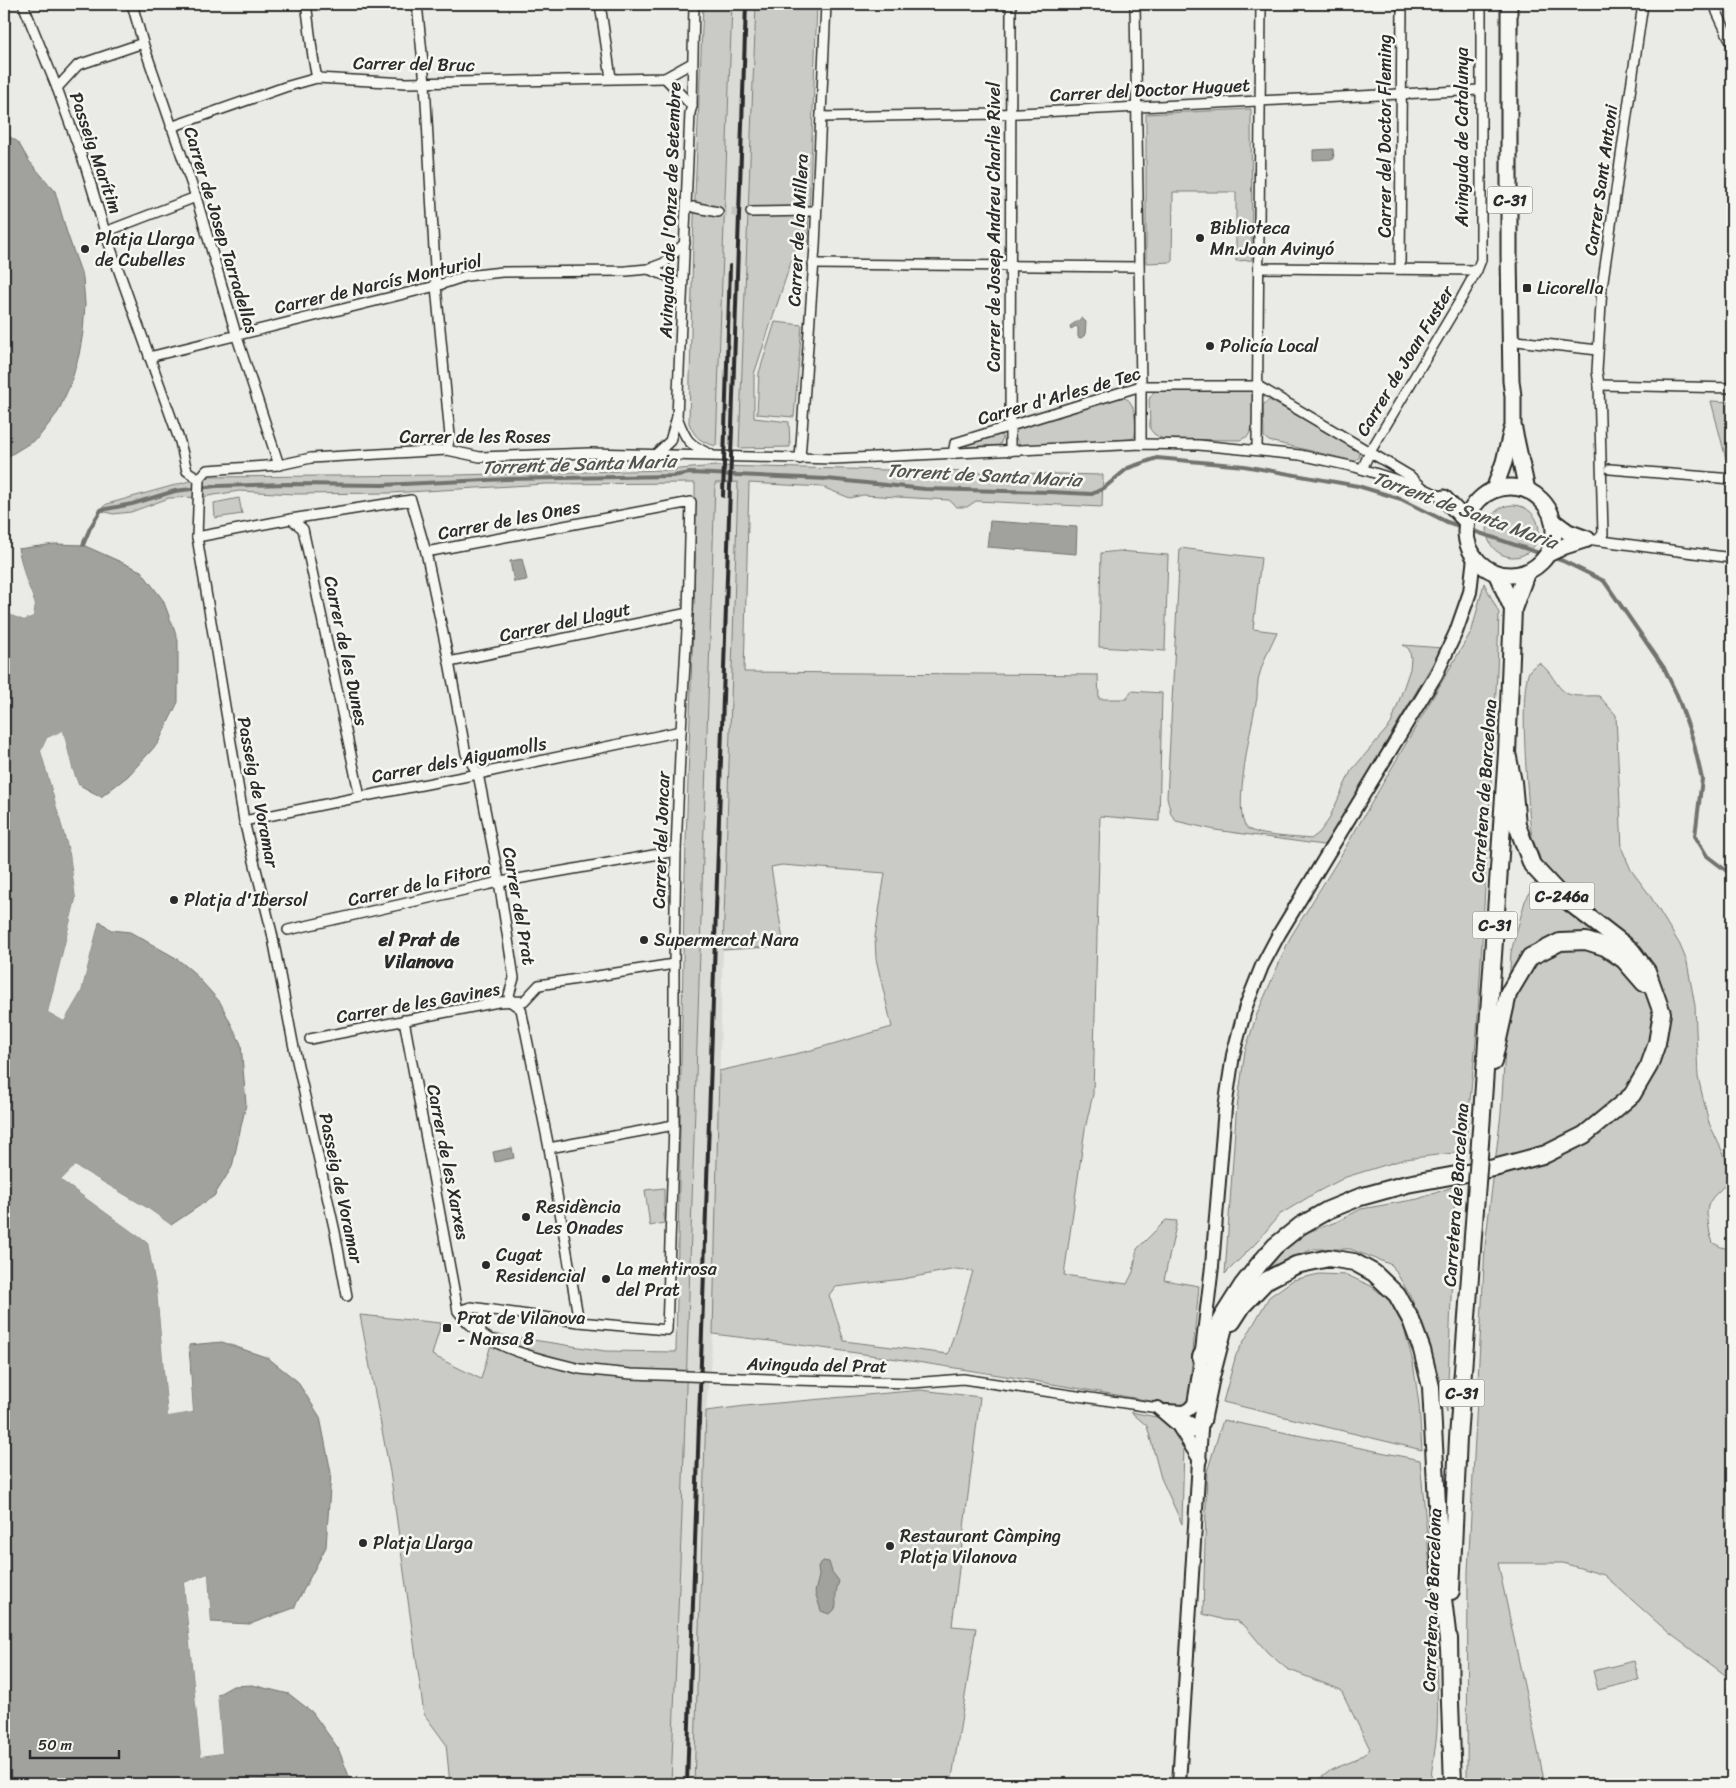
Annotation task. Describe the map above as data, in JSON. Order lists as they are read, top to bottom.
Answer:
{
  "streets": {
    "highway": ["C-31", "Carretera de Barcelona", "C-246a"],
    "street": [
      "Carrer del Bruc",
      "Carrer del Doctor Huguet",
      "Carrer del Doctor Fleming",
      "Avinguda de Catalunya",
      "Passeig Marítim",
      "Carrer Sant Antoni",
      "Avinguda de l'Onze de Setembre",
      "Carrer de Josep Andreu Charlie Rivel",
      "Carrer de Josep Tarradellas",
      "Carrer de la Millera",
      "Carrer de Narcís Monturiol",
      "Carrer de Joan Fuster",
      "Carrer d'Arles de Tec",
      "Carrer de les Roses",
      "Carrer de les Ones",
      "Carrer del Llagut",
      "Carrer de les Dunes",
      "Carrer dels Aiguamolls",
      "Passeig de Voramar",
      "Carrer del Joncar",
      "Carrer de la Fitora",
      "Carrer del Prat",
      "Carrer de les Gavines",
      "Carrer de les Xarxes",
      "Avinguda del Prat"
    ]
  },
  "crossings": [
    ["Carrer del Bruc", "Avinguda de l'Onze de Setembre"],
    ["Carrer del Bruc", "Carrer de Josep Tarradellas"],
    ["Carrer del Doctor Huguet", "Carrer del Doctor Fleming"],
    ["Carrer del Doctor Huguet", "Avinguda de Catalunya"],
    ["Carrer del Doctor Huguet", "Carrer de Josep Andreu Charlie Rivel"],
    ["Carrer del Doctor Huguet", "Carrer de la Millera"],
    ["Avinguda de Catalunya", "Carrer de Joan Fuster"],
    ["Passeig Marítim", "Carrer de Narcís Monturiol"],
    ["Passeig Marítim", "Carrer de les Roses"],
    ["Passeig Marítim", "Passeig de Voramar"],
    ["C-31", "Carretera de Barcelona"],
    ["Avinguda de l'Onze de Setembre", "Carrer de Narcís Monturiol"],
    ["Avinguda de l'Onze de Setembre", "Carrer d'Arles de Tec"],
    ["Avinguda de l'Onze de Setembre", "Carrer de les Roses"],
    ["Carrer de Josep Andreu Charlie Rivel", "Carrer d'Arles de Tec"],
    ["Carrer de Josep Tarradellas", "Carrer de Narcís Monturiol"],
    ["Carrer de Josep Tarradellas", "Carrer de les Roses"],
    ["Carrer de la Millera", "Carrer d'Arles de Tec"],
    ["Carrer de Joan Fuster", "Carrer d'Arles de Tec"],
    ["Carrer d'Arles de Tec", "Carrer de les Roses"],
    ["Carrer de les Roses", "Passeig de Voramar"],
    ["Carrer de les Ones", "Passeig de Voramar"],
    ["Carrer de les Ones", "Carrer del Joncar"],
    ["Carrer de les Ones", "Carrer del Prat"],
    ["Carrer del Llagut", "Carrer del Joncar"],
    ["Carrer del Llagut", "Carrer del Prat"],
    ["Carrer de les Dunes", "Carrer dels Aiguamolls"],
    ["Carrer dels Aiguamolls", "Passeig de Voramar"],
    ["Carrer dels Aiguamolls", "Carrer del Joncar"],
    ["Carrer dels Aiguamolls", "Carrer del Prat"],
    ["Carretera de Barcelona", "C-246a"],
    ["Carrer del Joncar", "Carrer de la Fitora"],
    ["Carrer del Joncar", "Carrer de les Gavines"],
    ["Carrer de la Fitora", "Carrer del Prat"],
    ["Carrer del Prat", "Carrer de les Gavines"],
    ["Carrer de les Gavines", "Carrer de les Xarxes"],
    ["Carrer de les Xarxes", "Avinguda del Prat"]
  ],
  "districts": ["el Prat de Vilanova"],
  "water": ["Torrent de Santa Maria"],
  "places": {
    "other": [
      "Biblioteca Mn.Joan Avinyó",
      "Platja Llarga de Cubelles",
      "Policía Local",
      "Platja d'Ibersol",
      "Supermercat Nara",
      "Residència Les Onades",
      "Cugat Residencial",
      "La mentirosa del Prat",
      "Platja Llarga",
      "Restaurant Càmping Platja Vilanova"
    ],
    "transit": ["Licorella", "Prat de Vilanova - Nansa 8"]
  },
  "scale_bar": "50 m"
}
